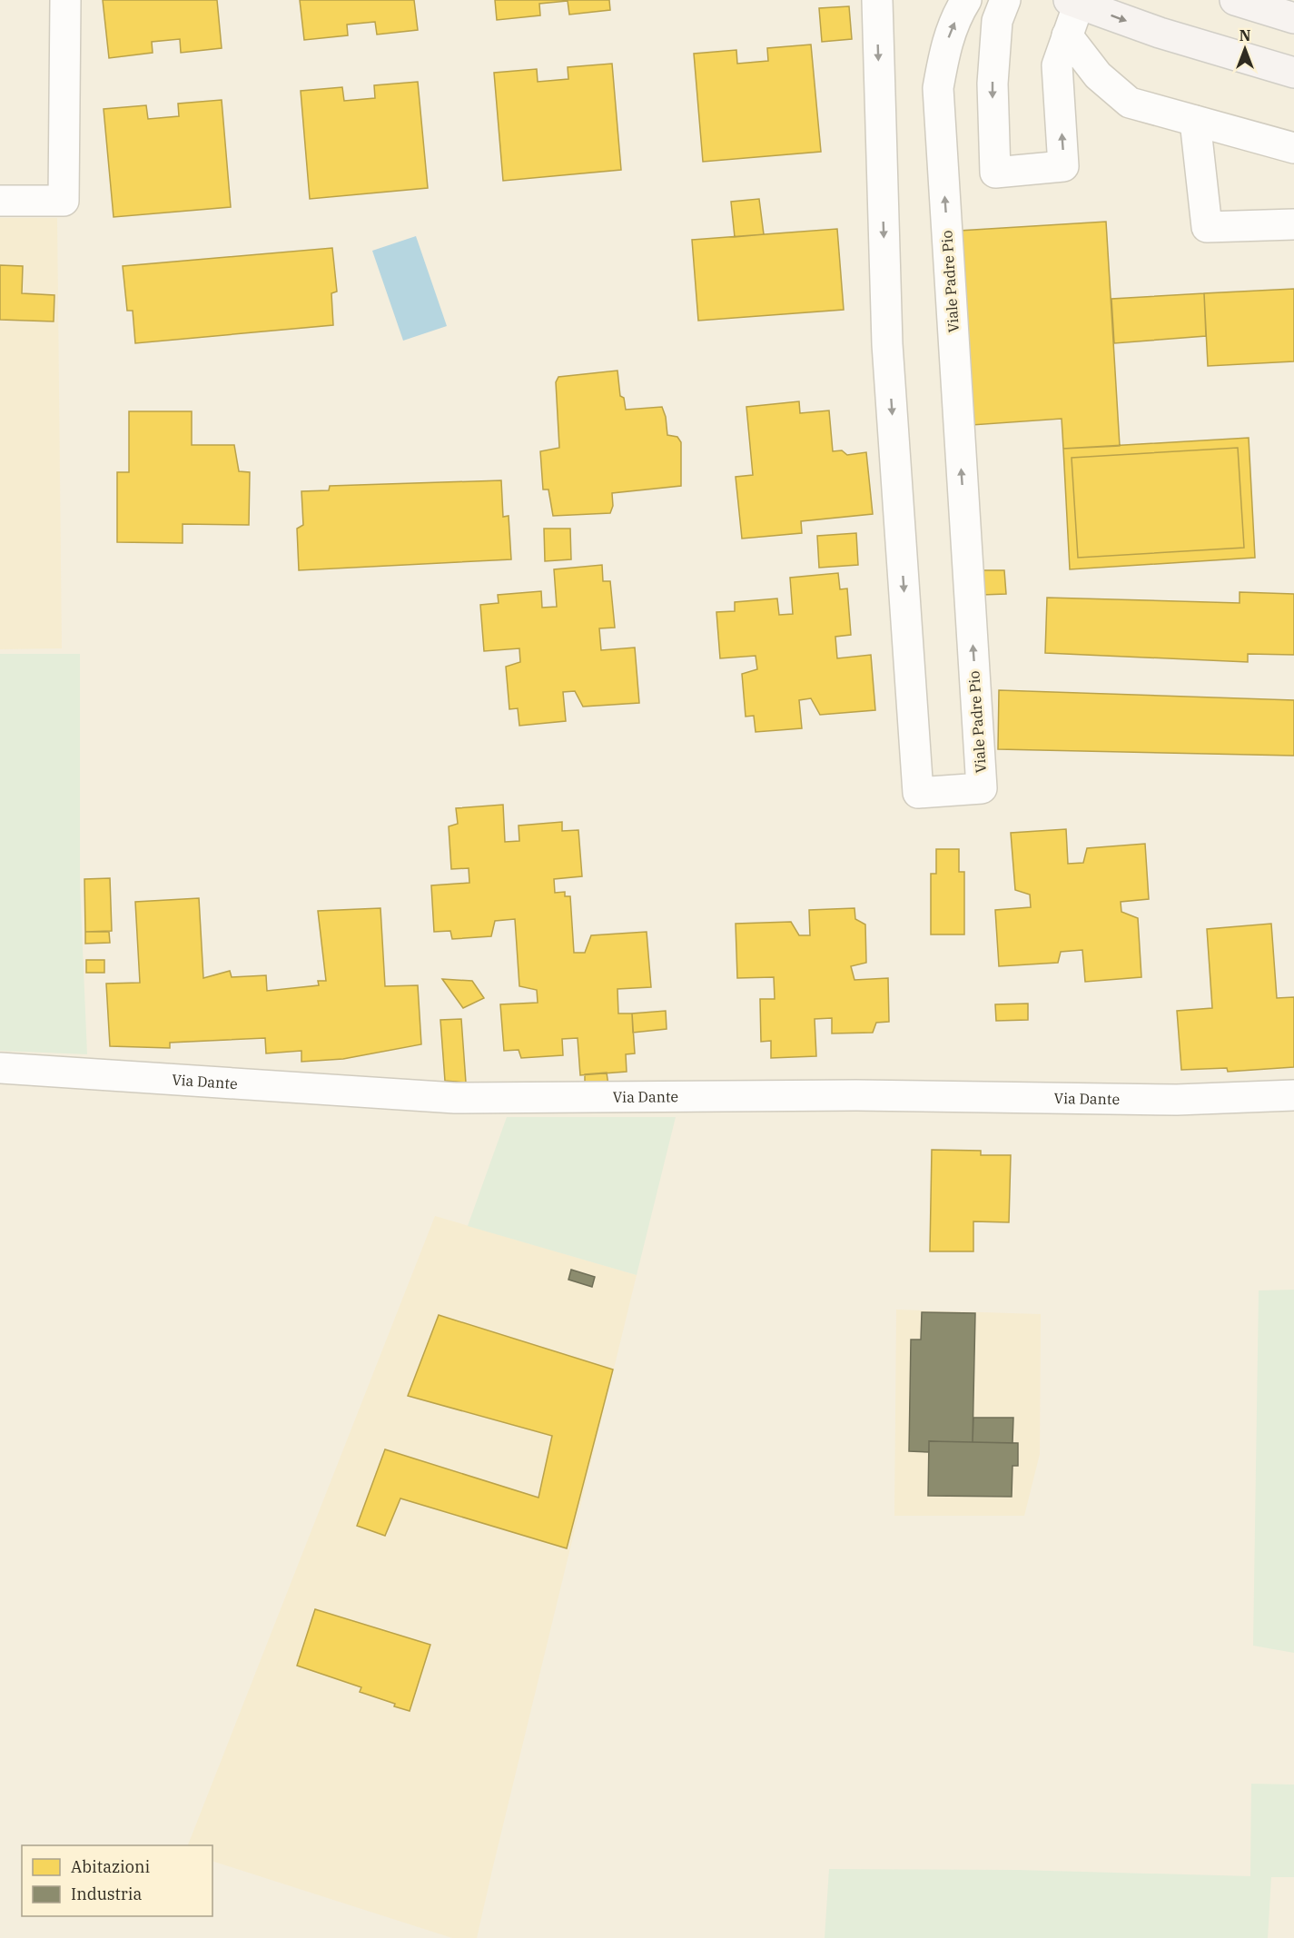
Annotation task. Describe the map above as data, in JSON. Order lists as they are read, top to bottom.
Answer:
{
  "streets": {
    "street": ["Viale Padre Pio", "Via Dante"]
  },
  "legend": ["Abitazioni", "Industria"],
  "north": "top"
}
